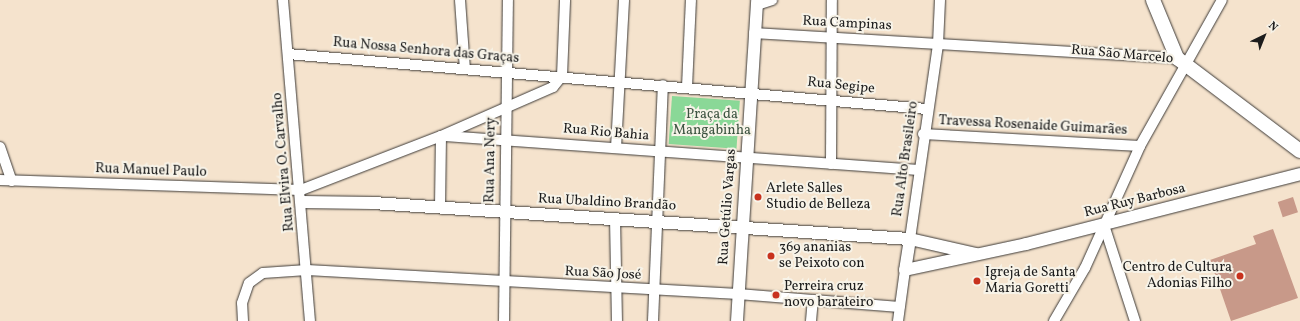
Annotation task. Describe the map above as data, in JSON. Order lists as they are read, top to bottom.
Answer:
{
  "streets": {
    "main road": ["Rua São Marcelo"],
    "street": [
      "Rua Campinas",
      "Rua Nossa Senhora das Graças",
      "Rua Segipe",
      "Travessa Rosenaide Guimarães",
      "Rua Rio Bahia",
      "Rua Alto Brasileiro",
      "Rua Ana Nery",
      "Rua Elvira O. Carvalho",
      "Rua Manuel Paulo",
      "Rua Ruy Barbosa",
      "Rua Ubaldino Brandão",
      "Rua Getúlio Vargas",
      "Rua São José"
    ]
  },
  "crossings": [
    ["Rua Campinas", "Rua São Marcelo"],
    ["Rua Campinas", "Rua Alto Brasileiro"],
    ["Rua Campinas", "Rua Getúlio Vargas"],
    ["Rua Nossa Senhora das Graças", "Rua Segipe"],
    ["Rua Nossa Senhora das Graças", "Rua Ana Nery"],
    ["Rua Nossa Senhora das Graças", "Rua Elvira O. Carvalho"],
    ["Rua Nossa Senhora das Graças", "Rua Getúlio Vargas"],
    ["Rua São Marcelo", "Rua Alto Brasileiro"],
    ["Rua Segipe", "Rua Alto Brasileiro"],
    ["Rua Segipe", "Rua Getúlio Vargas"],
    ["Travessa Rosenaide Guimarães", "Rua Alto Brasileiro"],
    ["Rua Rio Bahia", "Rua Alto Brasileiro"],
    ["Rua Rio Bahia", "Rua Ana Nery"],
    ["Rua Rio Bahia", "Rua Elvira O. Carvalho"],
    ["Rua Rio Bahia", "Rua Manuel Paulo"],
    ["Rua Rio Bahia", "Rua Ubaldino Brandão"],
    ["Rua Rio Bahia", "Rua Getúlio Vargas"],
    ["Rua Alto Brasileiro", "Rua Ruy Barbosa"],
    ["Rua Alto Brasileiro", "Rua Ubaldino Brandão"],
    ["Rua Alto Brasileiro", "Rua São José"],
    ["Rua Ana Nery", "Rua Ubaldino Brandão"],
    ["Rua Ana Nery", "Rua São José"],
    ["Rua Elvira O. Carvalho", "Rua Manuel Paulo"],
    ["Rua Elvira O. Carvalho", "Rua Ubaldino Brandão"],
    ["Rua Elvira O. Carvalho", "Rua São José"],
    ["Rua Manuel Paulo", "Rua Ubaldino Brandão"],
    ["Rua Ruy Barbosa", "Rua Ubaldino Brandão"],
    ["Rua Ubaldino Brandão", "Rua Getúlio Vargas"],
    ["Rua Getúlio Vargas", "Rua São José"]
  ],
  "parks": ["Praça da Mangabinha"],
  "places": [
    "Arlete Salles Studio de Belleza",
    "369 ananias se Peixoto con",
    "Centro de Cultura Adonias Filho",
    "Igreja de Santa Maria Goretti",
    "Perreira cruz novo barateiro"
  ],
  "north": "top right"
}
